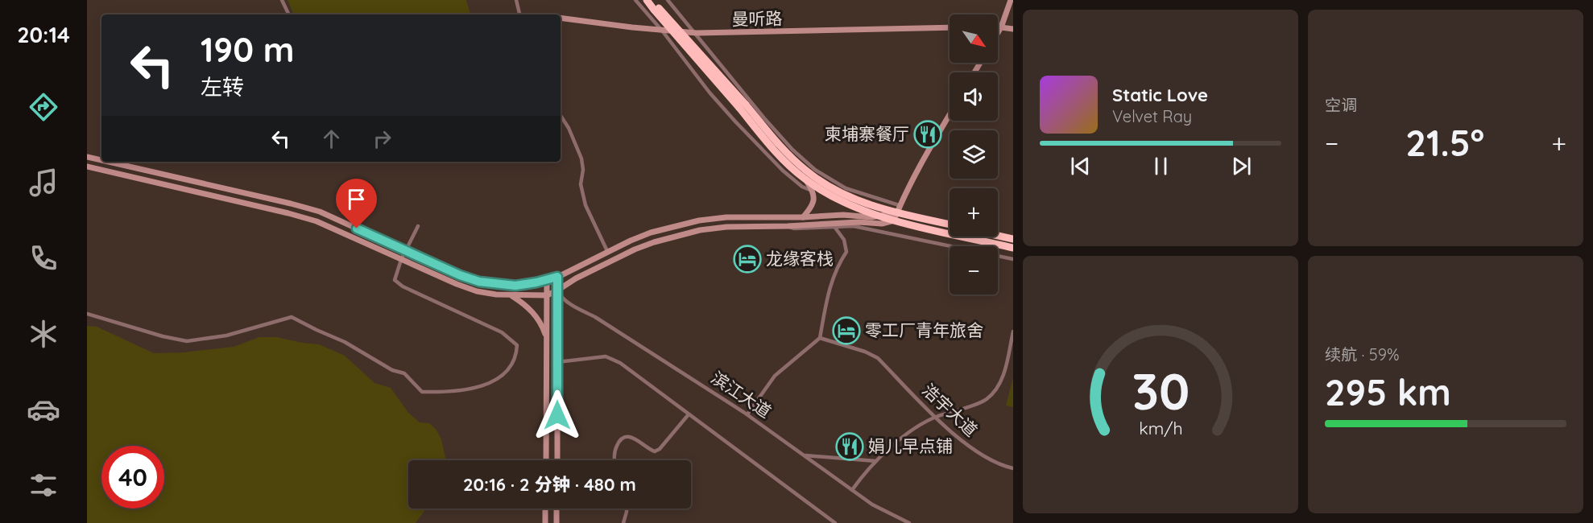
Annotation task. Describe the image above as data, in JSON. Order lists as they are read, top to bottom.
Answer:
{
  "streets": {
    "street": ["曼听路", "滨江大道", "浩宇大道"]
  },
  "places": {
    "restaurant": ["柬埔寨餐厅", "娟儿早点铺"],
    "hotel": ["龙缘客栈", "零工厂青年旅舍"]
  },
  "north": "bottom right",
  "page": {
    "tabs": "20:14",
    "tile": [
      "空调",
      ["续航 · 59%", "295 km"]
    ],
    "map_buttons": ["+", "−"],
    "turn": ["190 m", "左转"],
    "song": ["Static Love", "Velvet Ray"],
    "heat": ["−", "21.5°", "+"],
    "limit": "40",
    "trip": "20:16 · 2 分钟 · 480 m",
    "gauge": ["30", "km/h"]
  }
}
